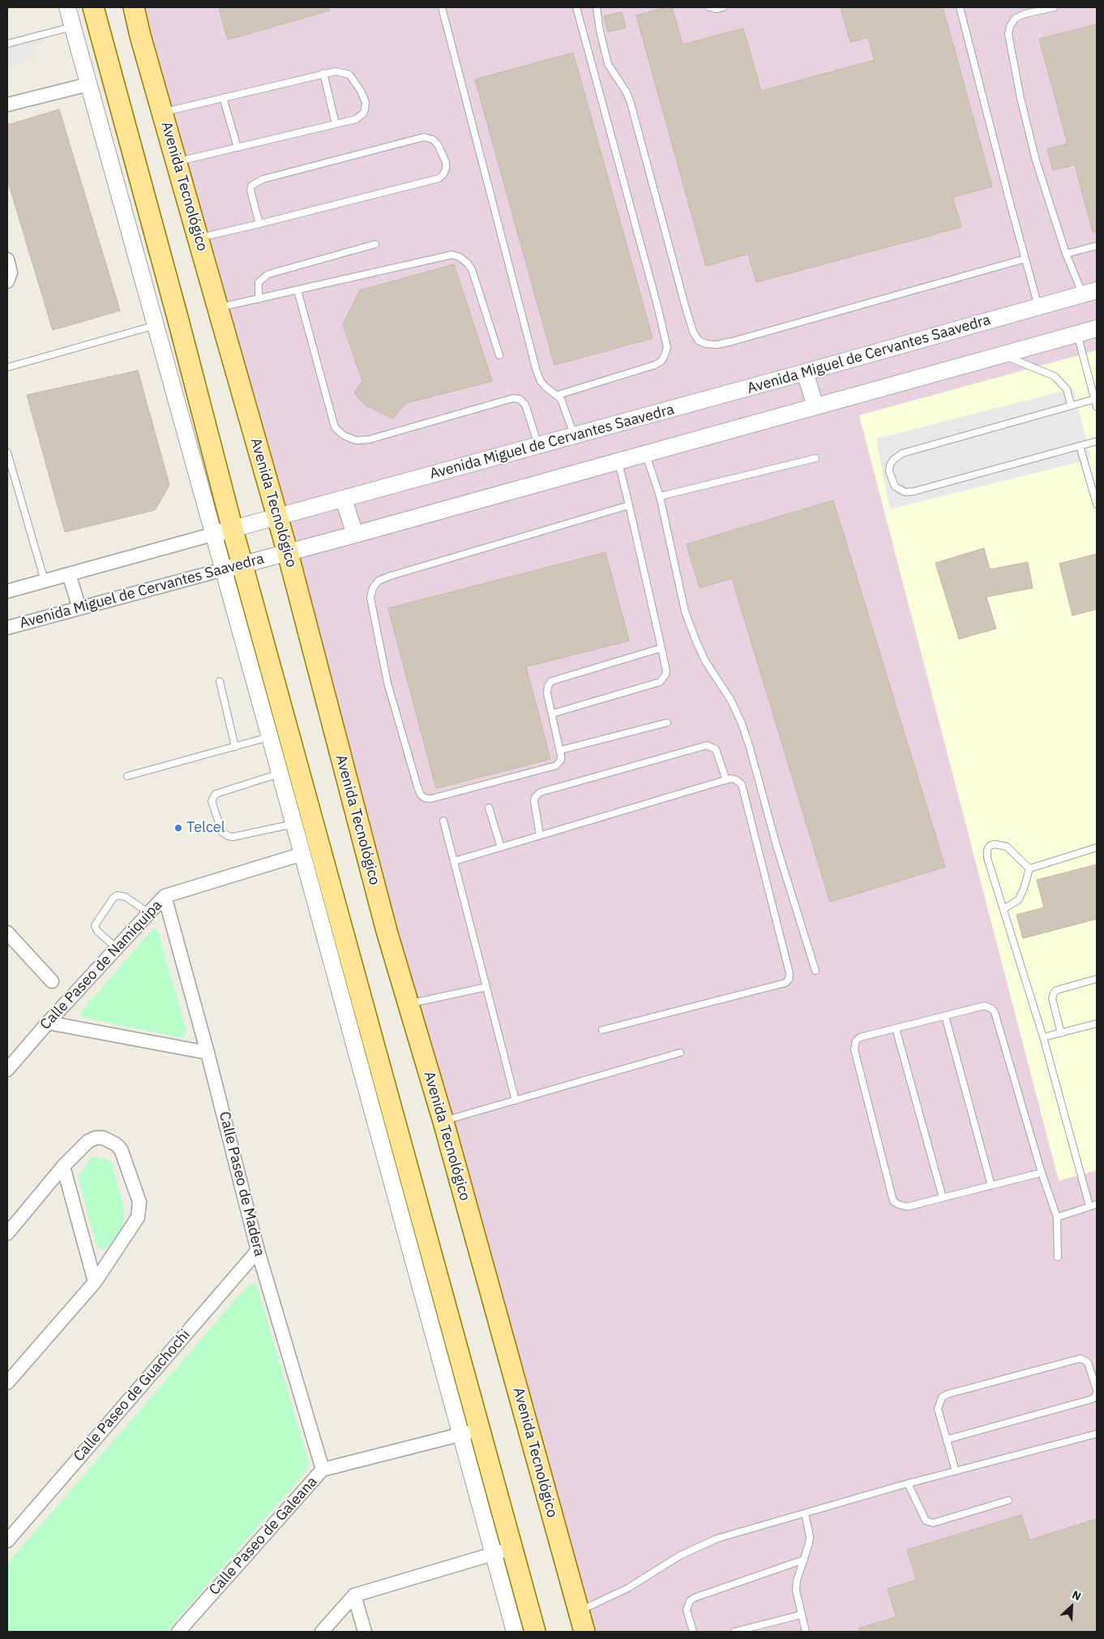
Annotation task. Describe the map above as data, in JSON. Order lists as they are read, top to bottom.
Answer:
{
  "streets": {
    "main road": ["Avenida Tecnológico"],
    "street": [
      "Avenida Miguel de Cervantes Saavedra",
      "Calle Paseo de Namiquipa",
      "Calle Paseo de Madera",
      "Calle Paseo de Guachochi",
      "Calle Paseo de Galeana"
    ]
  },
  "crossings": [
    ["Avenida Tecnológico", "Avenida Miguel de Cervantes Saavedra"],
    ["Calle Paseo de Namiquipa", "Calle Paseo de Madera"],
    ["Calle Paseo de Madera", "Calle Paseo de Guachochi"],
    ["Calle Paseo de Madera", "Calle Paseo de Galeana"]
  ],
  "places": ["Telcel"],
  "north": "top right"
}
